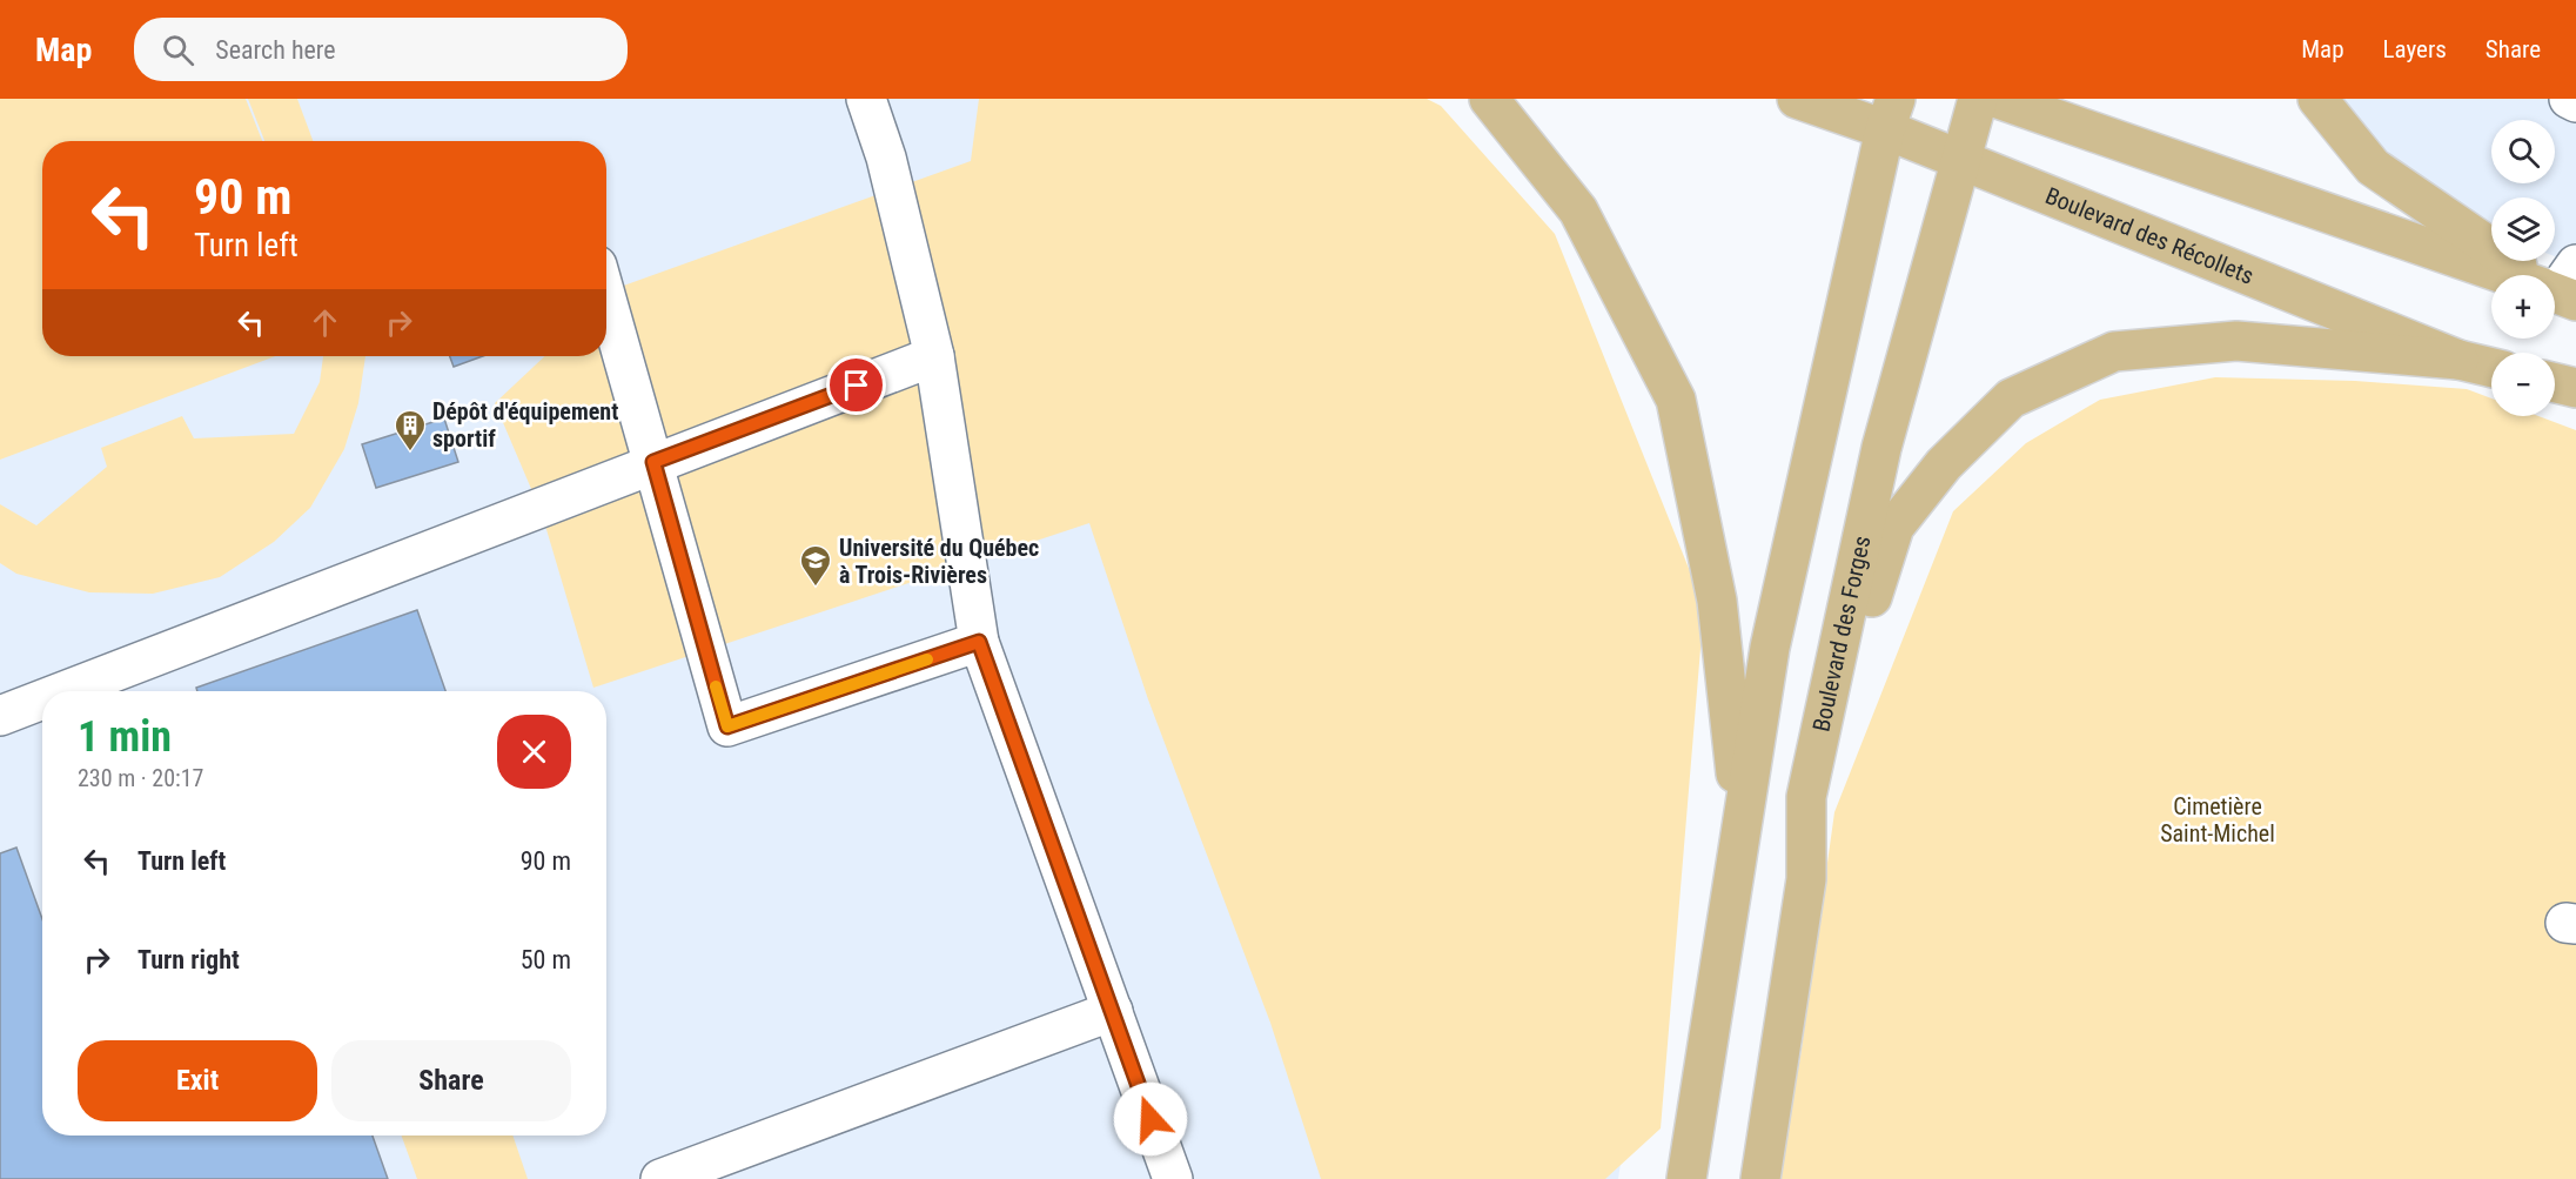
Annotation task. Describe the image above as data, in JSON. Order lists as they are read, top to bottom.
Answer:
{
  "streets": {
    "main road": ["Boulevard des Récollets", "Boulevard des Forges"]
  },
  "crossings": [
    ["Boulevard des Récollets", "Boulevard des Forges"]
  ],
  "parks": ["Cimetière Saint-Michel"],
  "places": {
    "building": ["Dépôt d'équipement sportif"],
    "school or university": ["Université du Québec à Trois-Rivières"]
  },
  "page": {
    "header": "Map",
    "search": "Search here",
    "nav": ["Map", "Layers", "Share"],
    "map_buttons": ["+", "−"],
    "turn": ["90 m", "Turn left"],
    "heading": ["1 min", "230 m · 20:17"],
    "list": [
      {
        "name": "Turn left",
        "value": "90 m"
      },
      {
        "name": "Turn right",
        "value": "50 m"
      }
    ],
    "buttons": ["Exit", "Share"]
  }
}
